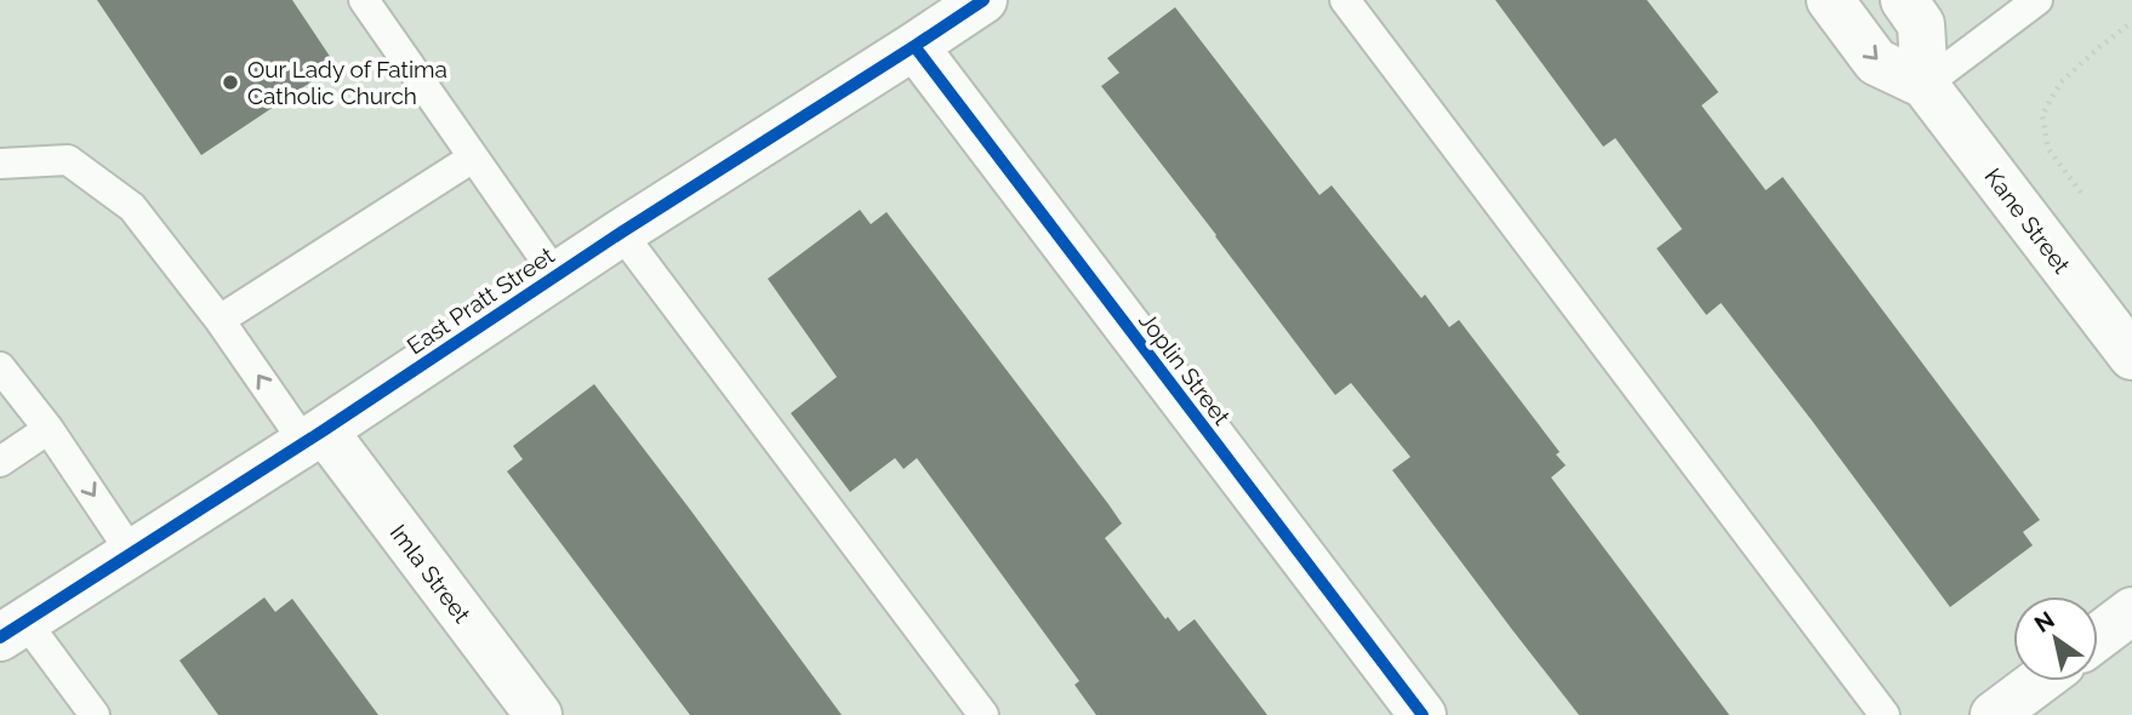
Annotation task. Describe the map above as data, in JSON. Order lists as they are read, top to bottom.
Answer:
{
  "streets": {
    "street": [
      "Kane Street",
      "East Pratt Street",
      "Joplin Street",
      "Imla Street"
    ]
  },
  "crossings": [
    ["East Pratt Street", "Joplin Street"],
    ["East Pratt Street", "Imla Street"]
  ],
  "places": ["Our Lady of Fatima Catholic Church"],
  "north": "top left"
}
